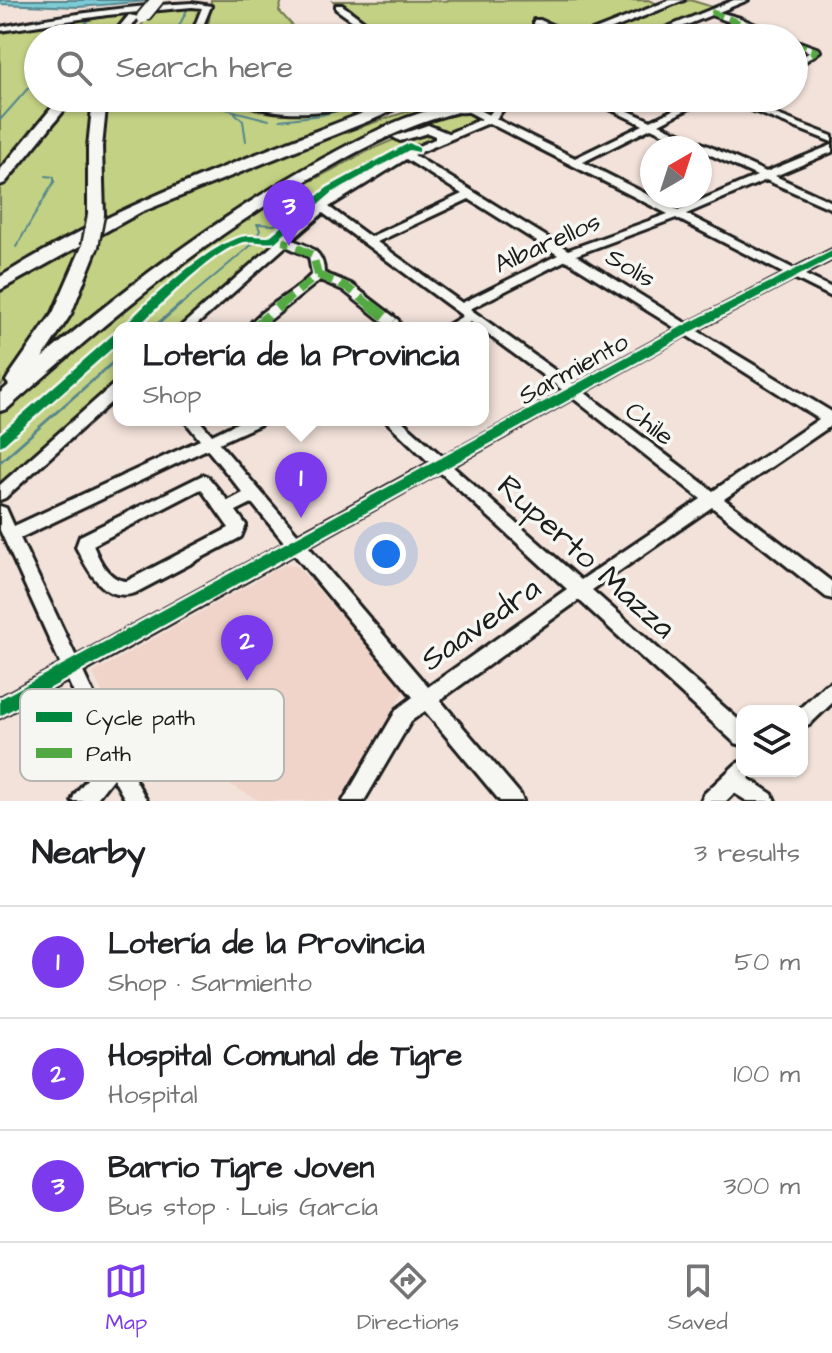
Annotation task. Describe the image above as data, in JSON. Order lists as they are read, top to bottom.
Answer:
{
  "streets": {
    "street": [
      "Albarellos",
      "Solís",
      "Sarmiento",
      "Chile",
      "Ruperto Mazza",
      "Saavedra"
    ]
  },
  "crossings": [
    ["Albarellos", "Solís"],
    ["Albarellos", "Chile"],
    ["Solís", "Sarmiento"],
    ["Solís", "Saavedra"],
    ["Sarmiento", "Chile"],
    ["Sarmiento", "Ruperto Mazza"],
    ["Chile", "Saavedra"],
    ["Ruperto Mazza", "Saavedra"]
  ],
  "legend": ["Cycle path", "Path"],
  "north": "top right",
  "page": {
    "search": "Search here",
    "pins": ["3", "1", "2"],
    "popup": ["Lotería de la Provincia", "Shop"],
    "heading": ["Nearby", "3 results"],
    "list": [
      {
        "mark": "1",
        "name": "Lotería de la Provincia",
        "note": "Shop · Sarmiento",
        "value": "50 m"
      },
      {
        "mark": "2",
        "name": "Hospital Comunal de Tigre",
        "note": "Hospital",
        "value": "100 m"
      },
      {
        "mark": "3",
        "name": "Barrio Tigre Joven",
        "note": "Bus stop · Luis García",
        "value": "300 m"
      }
    ],
    "nav": ["Map", "Directions", "Saved"]
  }
}
